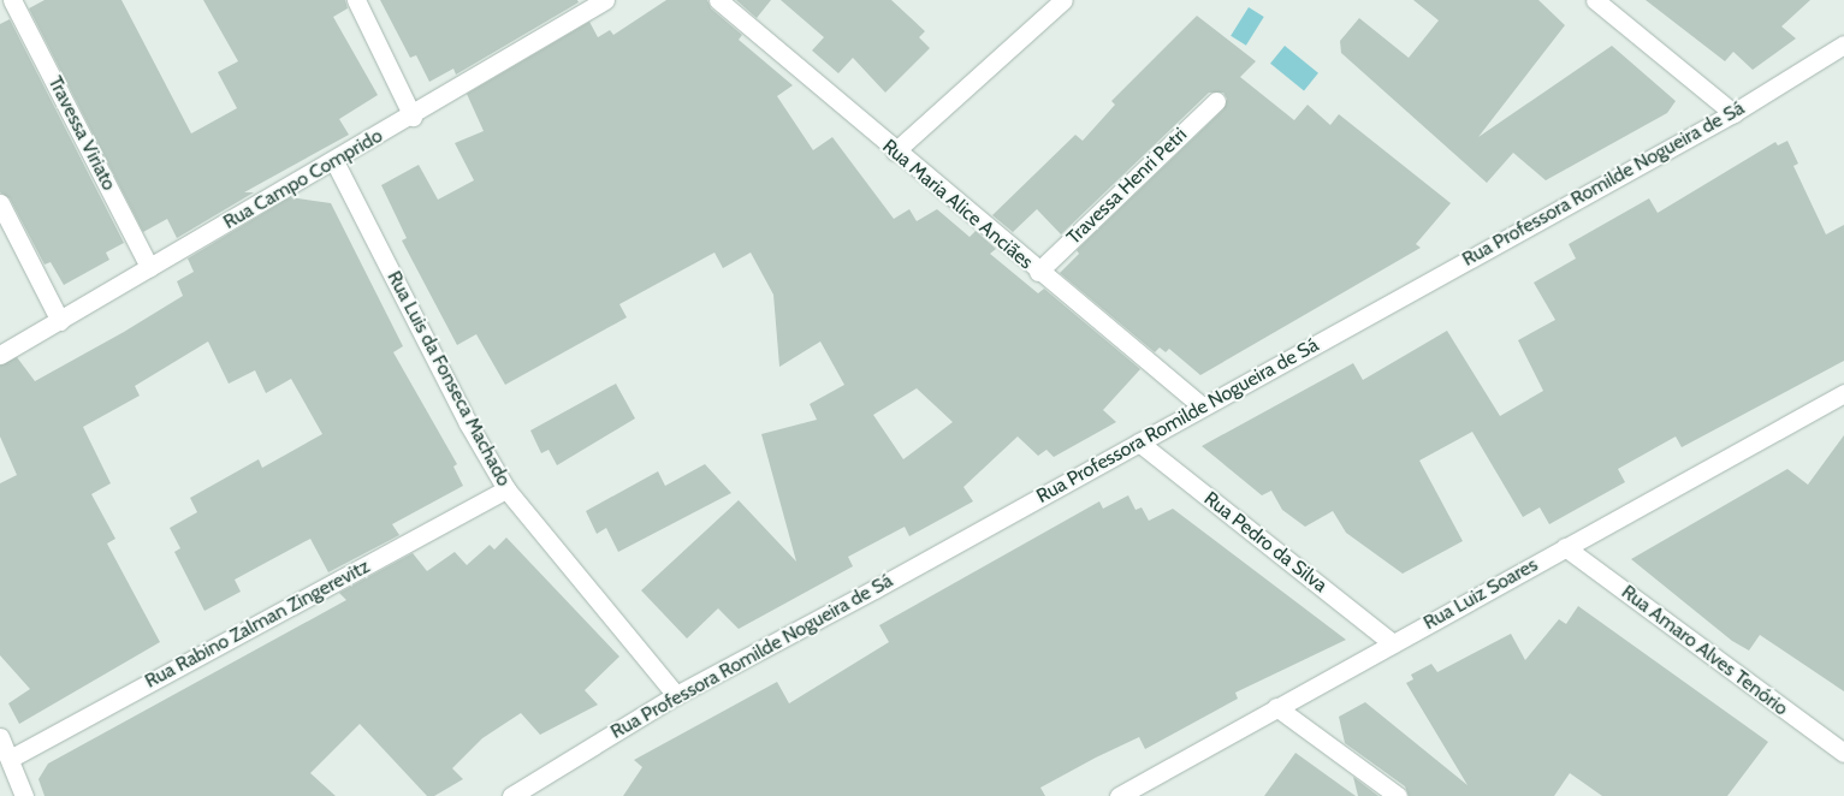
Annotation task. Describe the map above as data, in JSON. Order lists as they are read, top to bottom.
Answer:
{
  "streets": {
    "street": [
      "Travessa Viriato",
      "Rua Campo Comprido",
      "Rua Professora Romilde Nogueira de Sá",
      "Travessa Henri Petri",
      "Rua Maria Alice Anciães",
      "Rua Luis da Fonseca Machado",
      "Rua Pedro da Silva",
      "Rua Luiz Soares",
      "Rua Rabino Zalman Zingerevitz",
      "Rua Amaro Alves Tenório"
    ]
  },
  "crossings": [
    ["Travessa Viriato", "Rua Campo Comprido"],
    ["Rua Campo Comprido", "Rua Luis da Fonseca Machado"],
    ["Rua Professora Romilde Nogueira de Sá", "Rua Maria Alice Anciães"],
    ["Rua Professora Romilde Nogueira de Sá", "Rua Luis da Fonseca Machado"],
    ["Rua Professora Romilde Nogueira de Sá", "Rua Pedro da Silva"],
    ["Travessa Henri Petri", "Rua Maria Alice Anciães"],
    ["Rua Luis da Fonseca Machado", "Rua Rabino Zalman Zingerevitz"],
    ["Rua Pedro da Silva", "Rua Luiz Soares"],
    ["Rua Luiz Soares", "Rua Amaro Alves Tenório"]
  ]
}
